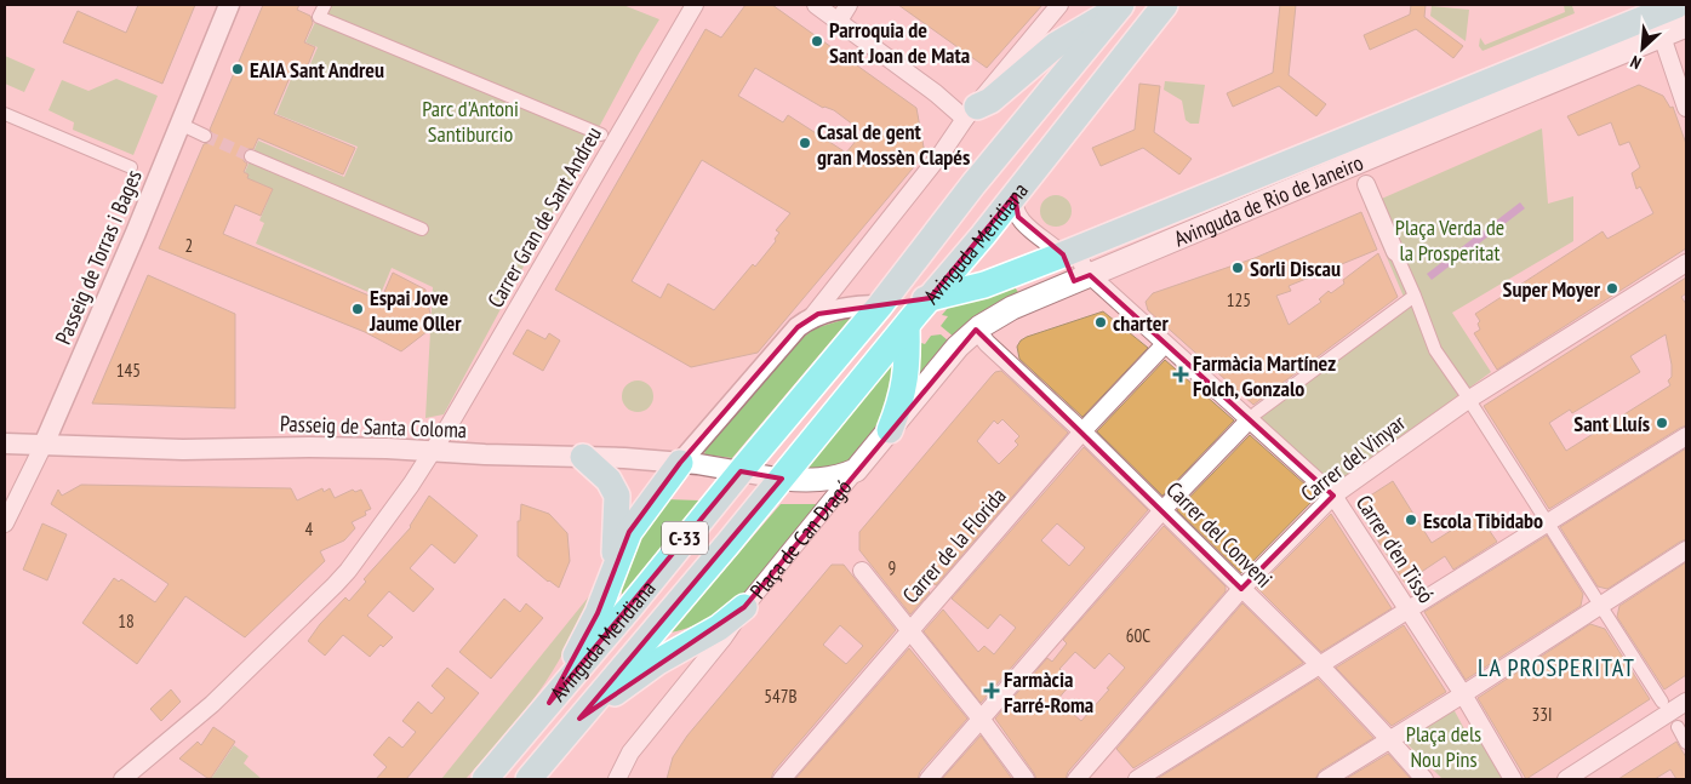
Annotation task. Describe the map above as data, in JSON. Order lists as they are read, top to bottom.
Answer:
{
  "streets": {
    "main road": [
      "Avinguda de Rio de Janeiro",
      "Avinguda Meridiana",
      "C-33",
      "Plaça de Can Dragó"
    ],
    "street": [
      "Carrer Gran de Sant Andreu",
      "Passeig de Torras i Bages",
      "Passeig de Santa Coloma",
      "Carrer del Vinyar",
      "Carrer del Conveni",
      "Carrer de la Florida",
      "Carrer d'en Tissó"
    ]
  },
  "crossings": [
    ["Avinguda de Rio de Janeiro", "Avinguda Meridiana"],
    ["Avinguda de Rio de Janeiro", "Carrer del Conveni"],
    ["Avinguda de Rio de Janeiro", "Plaça de Can Dragó"],
    ["Avinguda de Rio de Janeiro", "Carrer d'en Tissó"],
    ["Carrer Gran de Sant Andreu", "Passeig de Santa Coloma"],
    ["Avinguda Meridiana", "Passeig de Santa Coloma"],
    ["Avinguda Meridiana", "Plaça de Can Dragó"],
    ["Passeig de Torras i Bages", "Passeig de Santa Coloma"],
    ["Carrer del Vinyar", "Carrer del Conveni"],
    ["Carrer del Vinyar", "Carrer d'en Tissó"],
    ["Carrer del Conveni", "Carrer de la Florida"],
    ["Carrer de la Florida", "Carrer d'en Tissó"]
  ],
  "districts": ["LA PROSPERITAT"],
  "parks": ["Parc d'Antoni Santiburcio", "Plaça Verda de la Prosperitat", "Plaça dels Nou Pins"],
  "places": {
    "other": [
      "Parroquia de Sant Joan de Mata",
      "EAIA Sant Andreu",
      "Casal de gent gran Mossèn Clapés",
      "Sorli Discau",
      "Super Moyer",
      "Espai Jove Jaume Oller",
      "charter",
      "Sant Lluís",
      "Escola Tibidabo"
    ],
    "health": ["Farmàcia Martínez Folch, Gonzalo", "Farmàcia Farré-Roma"]
  },
  "house_numbers": [
    "2",
    "125",
    "145",
    "4",
    "9",
    "18",
    "60C",
    "547B",
    "33I"
  ],
  "north": "bottom left"
}
